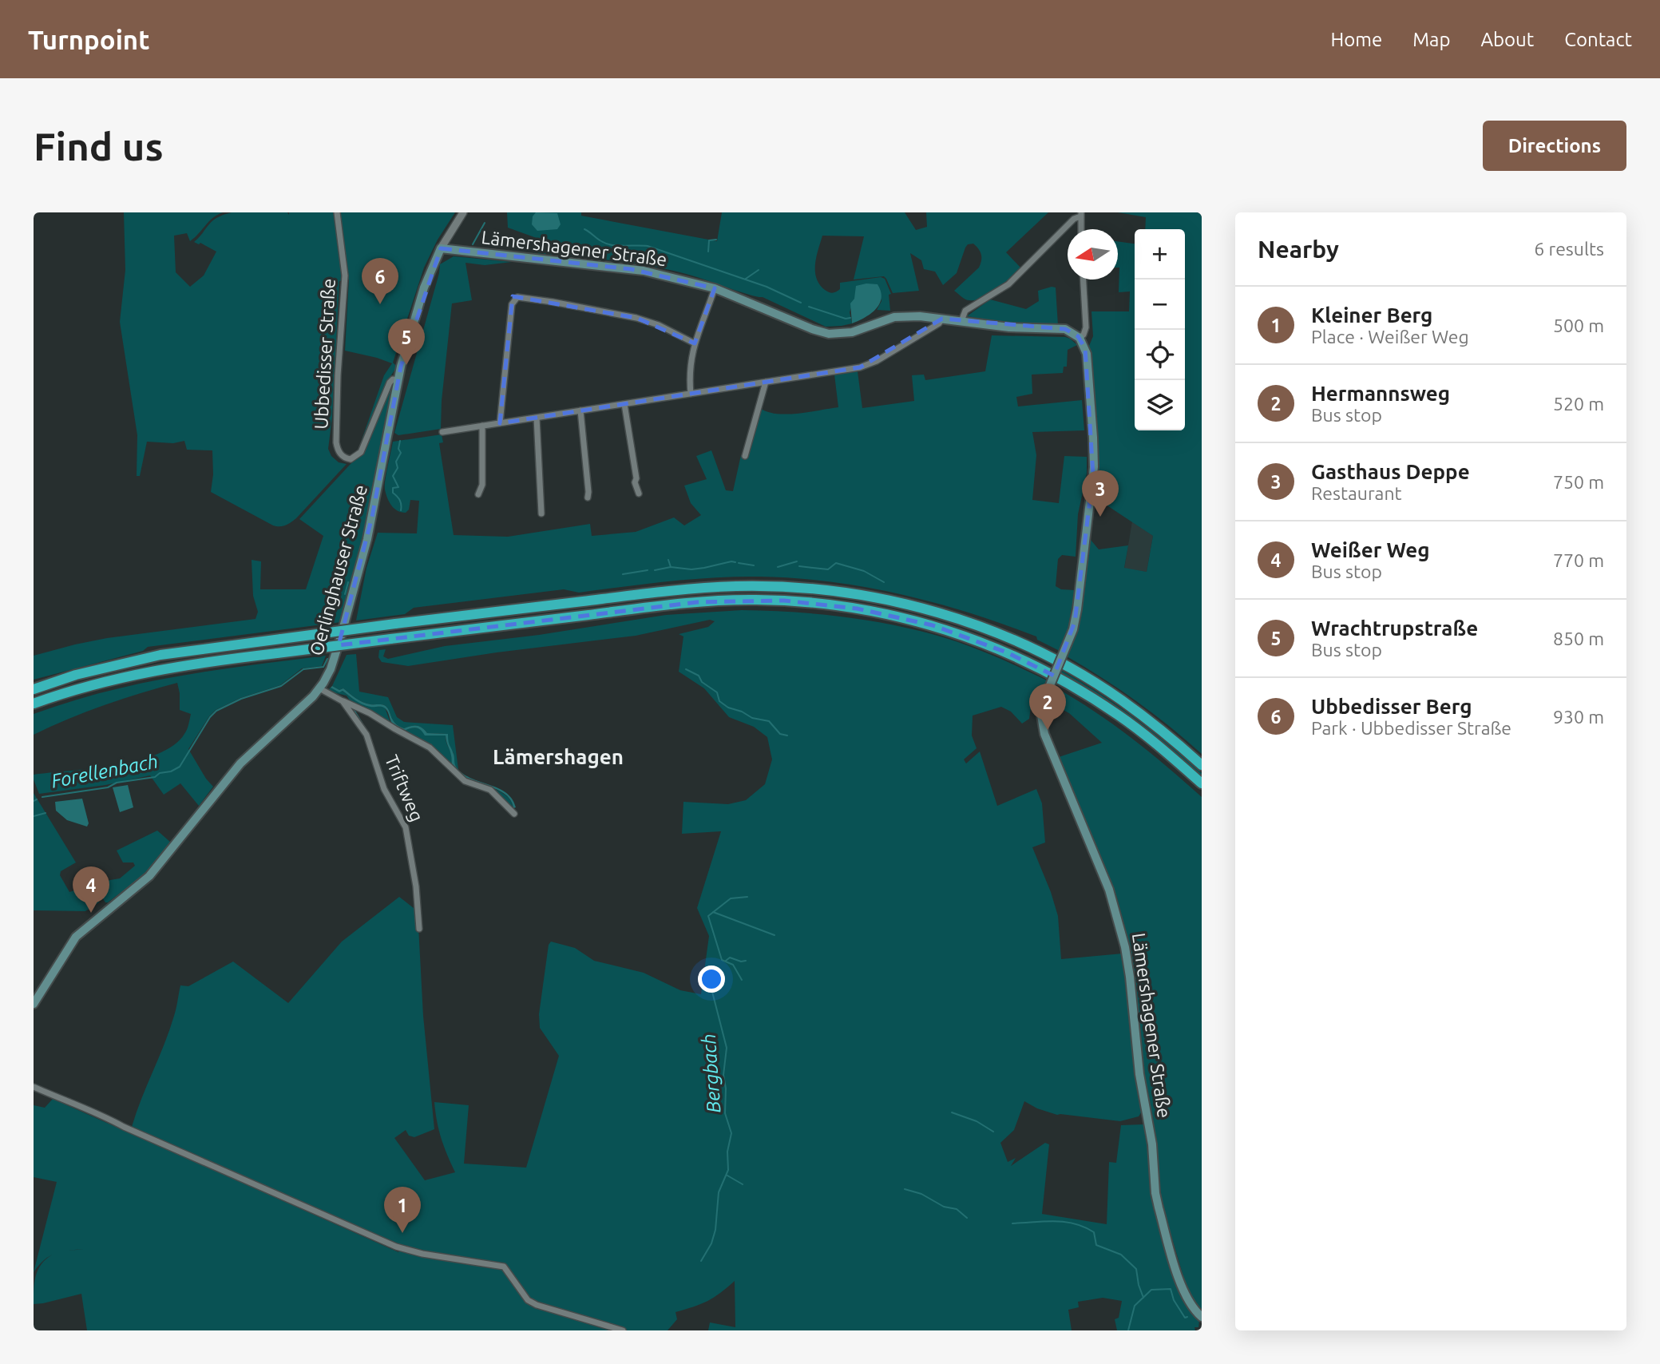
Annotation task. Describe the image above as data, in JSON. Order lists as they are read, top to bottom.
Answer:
{
  "streets": {
    "main road": ["Lämershagener Straße", "Oerlinghauser Straße"],
    "street": ["Ubbedisser Straße", "Triftweg"]
  },
  "crossings": [
    ["Lämershagener Straße", "Oerlinghauser Straße"],
    ["Ubbedisser Straße", "Oerlinghauser Straße"],
    ["Oerlinghauser Straße", "Triftweg"]
  ],
  "districts": ["Lämershagen"],
  "water": ["Forellenbach", "Bergbach"],
  "north": "left",
  "page": {
    "header": "Turnpoint",
    "nav": [
      "Home",
      "Map",
      "About",
      "Contact"
    ],
    "buttons": "Directions",
    "title": "Find us",
    "heading": ["Nearby", "6 results"],
    "map_buttons": ["+", "−"],
    "pins": [
      "6",
      "5",
      "3",
      "2",
      "4",
      "1"
    ],
    "list": [
      {
        "mark": "1",
        "name": "Kleiner Berg",
        "note": "Place · Weißer Weg",
        "value": "500 m"
      },
      {
        "mark": "2",
        "name": "Hermannsweg",
        "note": "Bus stop",
        "value": "520 m"
      },
      {
        "mark": "3",
        "name": "Gasthaus Deppe",
        "note": "Restaurant",
        "value": "750 m"
      },
      {
        "mark": "4",
        "name": "Weißer Weg",
        "note": "Bus stop",
        "value": "770 m"
      },
      {
        "mark": "5",
        "name": "Wrachtrupstraße",
        "note": "Bus stop",
        "value": "850 m"
      },
      {
        "mark": "6",
        "name": "Ubbedisser Berg",
        "note": "Park · Ubbedisser Straße",
        "value": "930 m"
      }
    ]
  }
}
